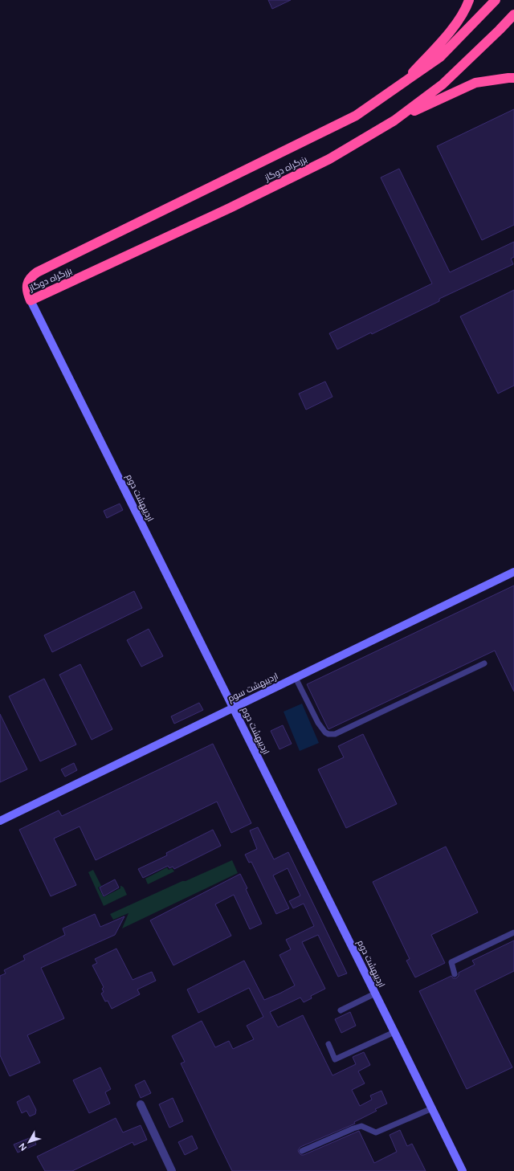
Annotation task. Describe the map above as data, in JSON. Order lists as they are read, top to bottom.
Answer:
{
  "streets": {
    "highway": ["بزرگراه دوگاز"],
    "street": ["اردیبهشت دوم", "اردیبهشت سوم"]
  },
  "crossings": [
    ["بزرگراه دوگاز", "اردیبهشت دوم"],
    ["اردیبهشت دوم", "اردیبهشت سوم"]
  ],
  "north": "bottom left"
}
